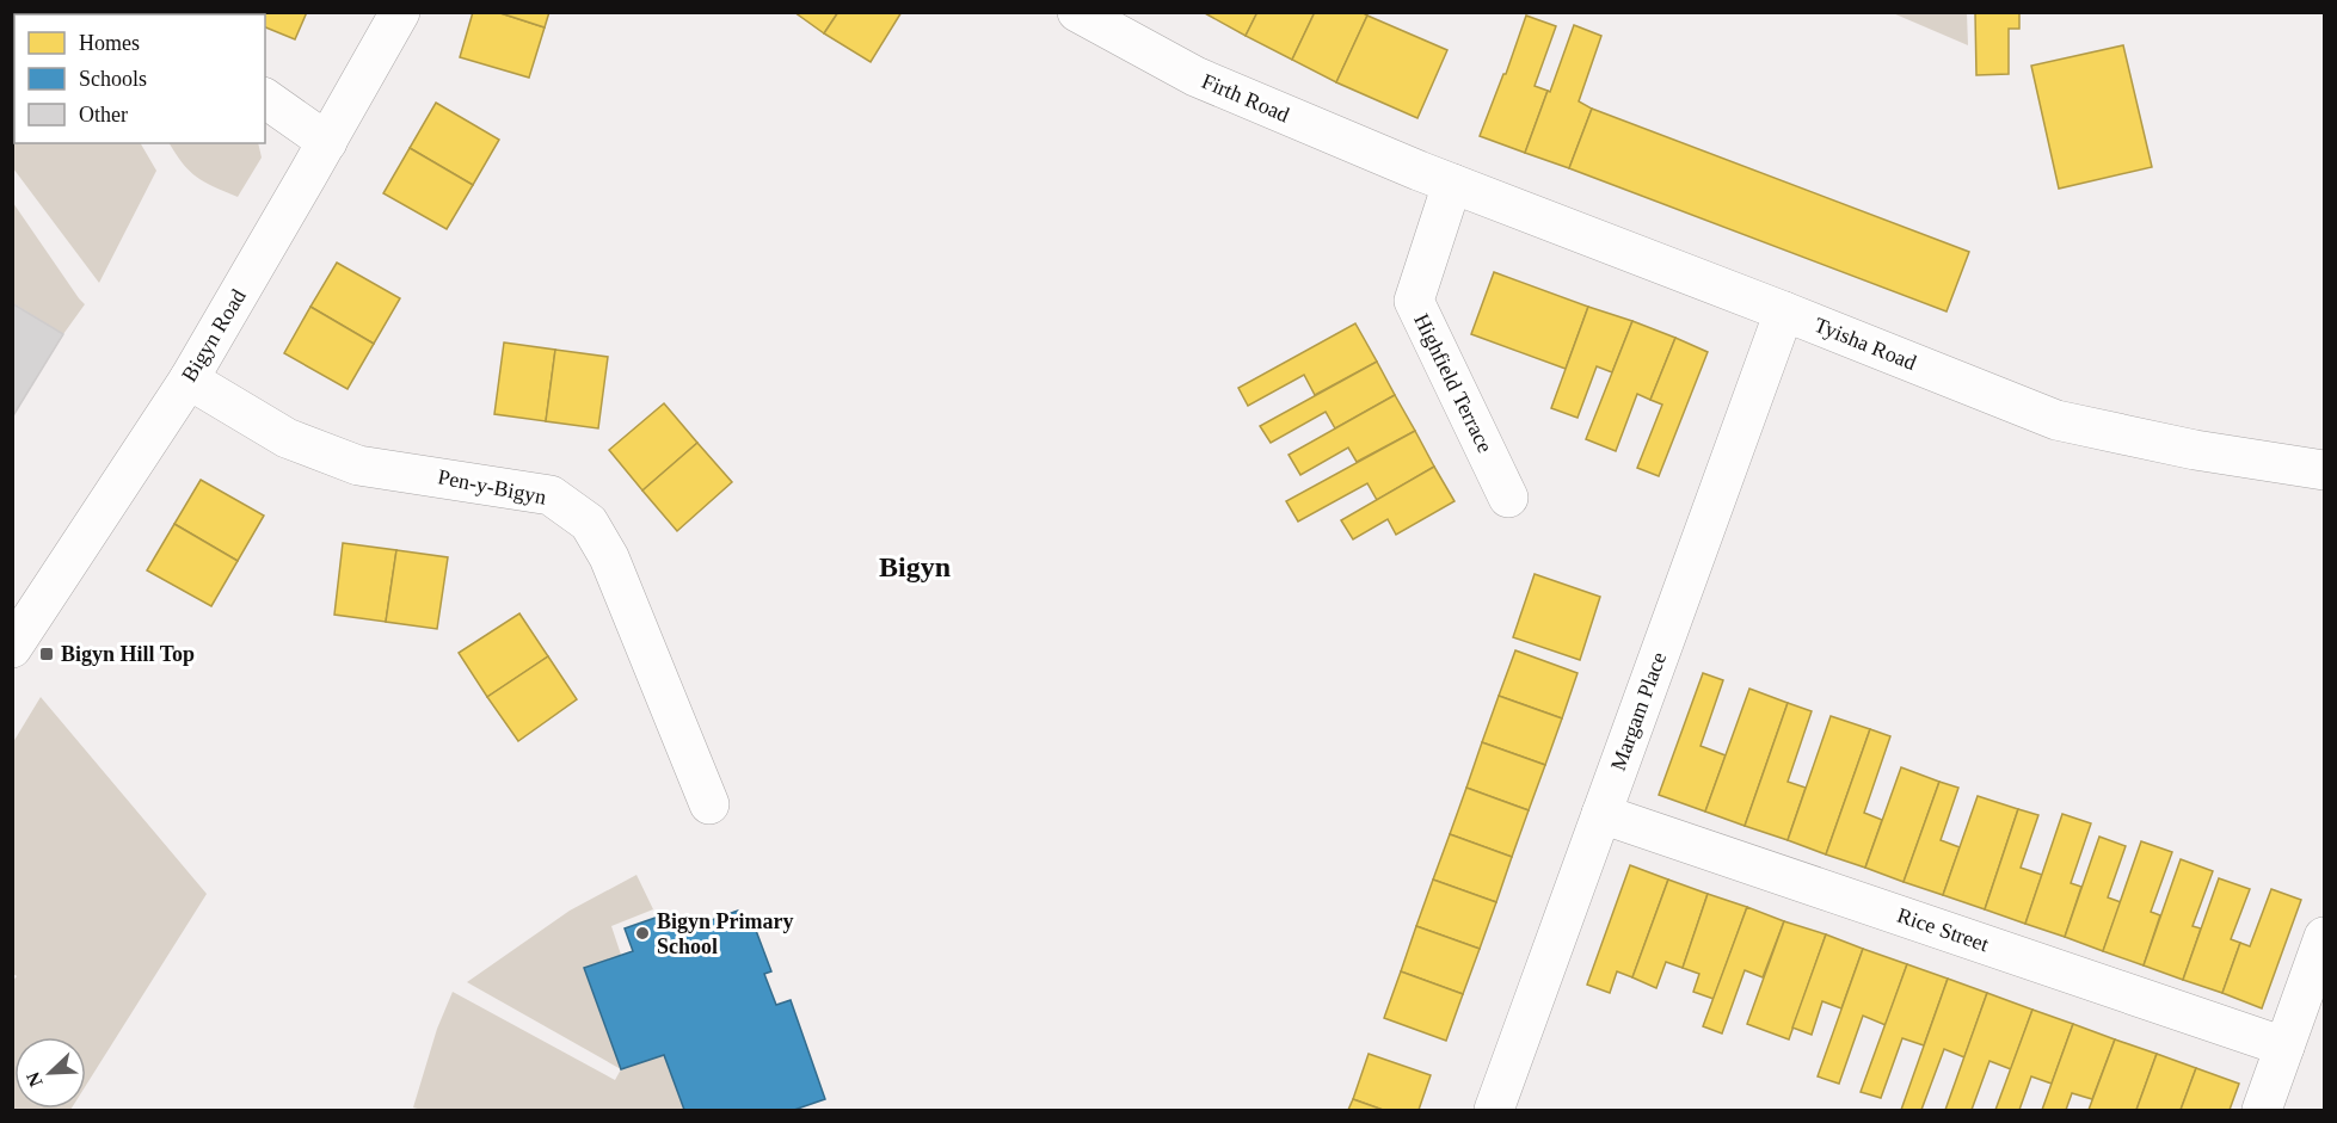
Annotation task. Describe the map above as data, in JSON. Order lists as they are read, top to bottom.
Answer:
{
  "streets": {
    "street": [
      "Firth Road",
      "Bigyn Road",
      "Tyisha Road",
      "Highfield Terrace",
      "Pen-y-Bigyn",
      "Margam Place",
      "Rice Street"
    ]
  },
  "crossings": [
    ["Firth Road", "Tyisha Road"],
    ["Firth Road", "Highfield Terrace"],
    ["Bigyn Road", "Pen-y-Bigyn"],
    ["Tyisha Road", "Highfield Terrace"],
    ["Tyisha Road", "Margam Place"],
    ["Margam Place", "Rice Street"]
  ],
  "districts": ["Bigyn"],
  "places": {
    "transit": ["Bigyn Hill Top"],
    "other": ["Bigyn Primary School"]
  },
  "legend": ["Homes", "Schools", "Other"],
  "north": "bottom left"
}
